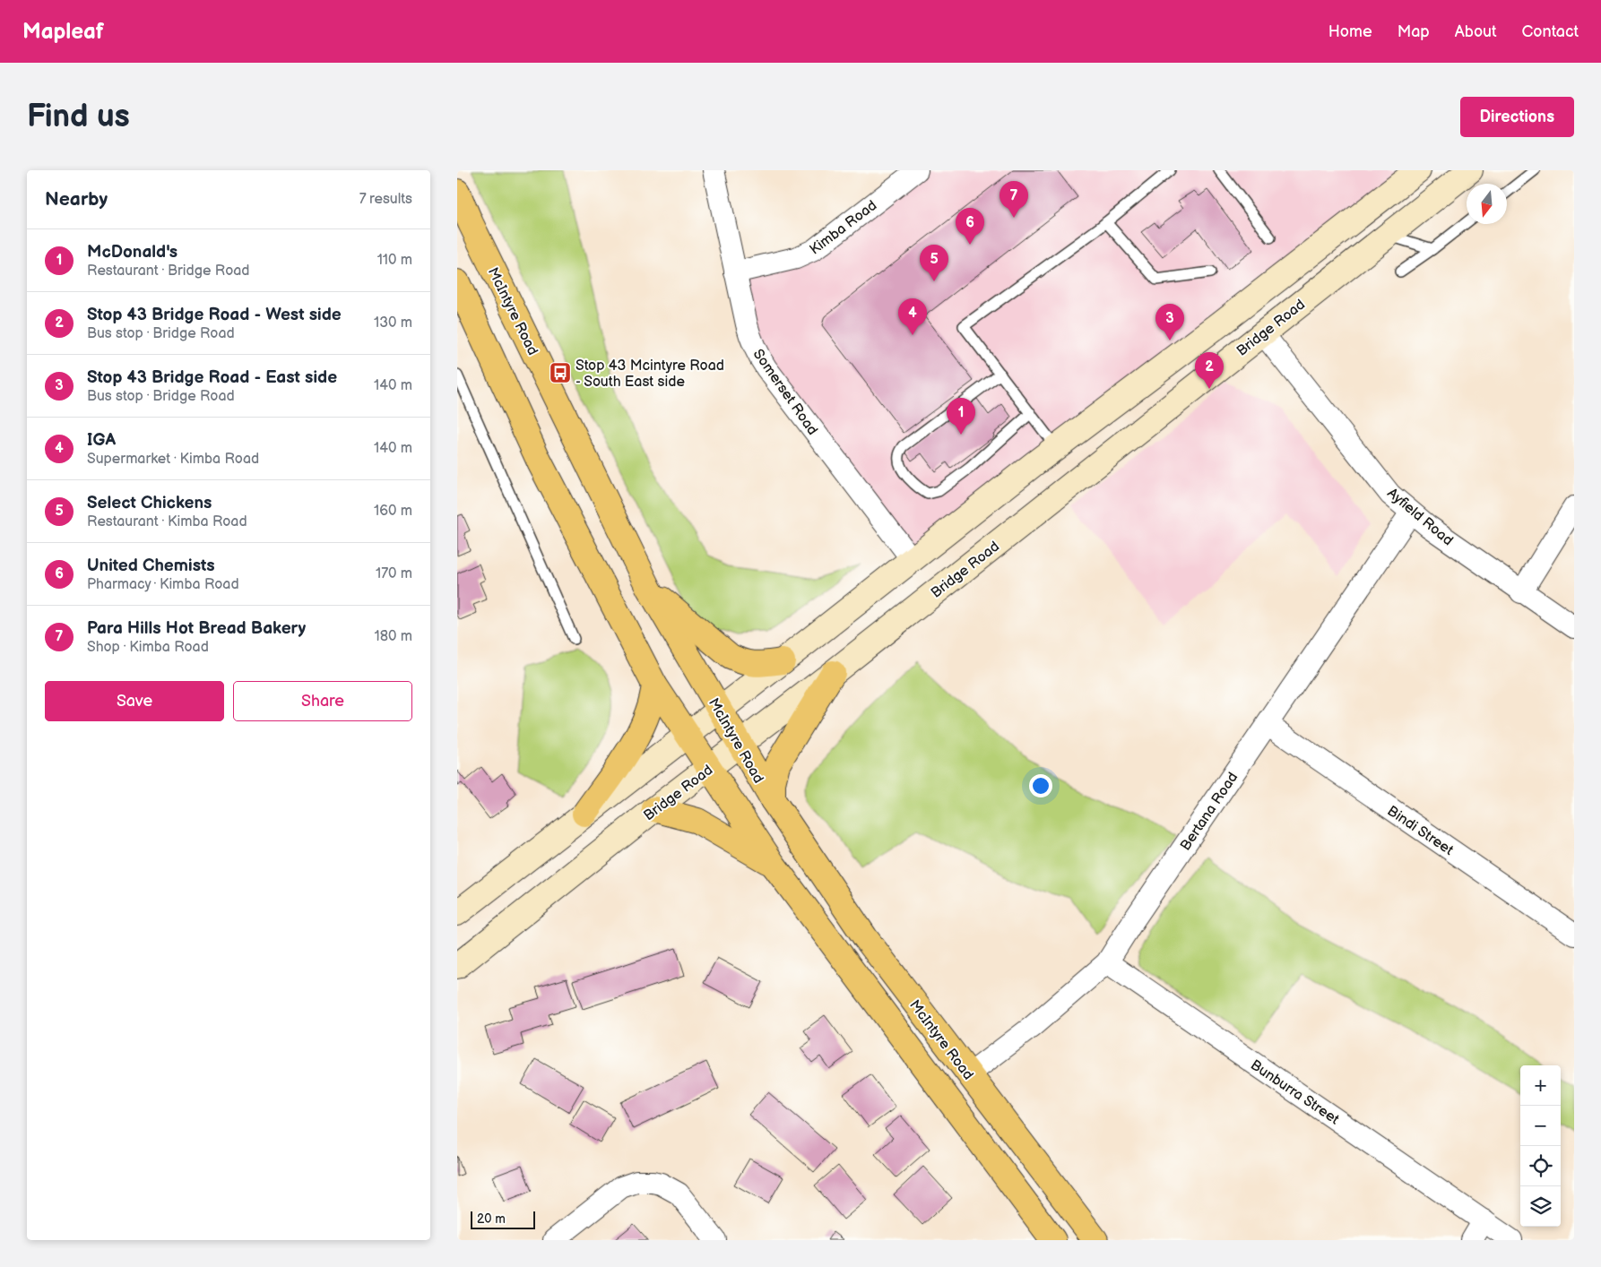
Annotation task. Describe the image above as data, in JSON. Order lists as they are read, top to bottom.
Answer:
{
  "streets": {
    "main road": ["McIntyre Road", "Bridge Road"],
    "street": [
      "Kimba Road",
      "Somerset Road",
      "Ayfield Road",
      "Bertana Road",
      "Bindi Street",
      "Bunburra Street"
    ]
  },
  "crossings": [
    ["Kimba Road", "Somerset Road"],
    ["McIntyre Road", "Bridge Road"],
    ["McIntyre Road", "Bertana Road"],
    ["Bridge Road", "Ayfield Road"],
    ["Ayfield Road", "Bertana Road"],
    ["Bertana Road", "Bindi Street"],
    ["Bertana Road", "Bunburra Street"]
  ],
  "places": {
    "bus stop": ["Stop 43 Mcintyre Road - South East side"]
  },
  "scale_bar": "20 m",
  "north": "bottom",
  "page": {
    "header": "Mapleaf",
    "nav": [
      "Home",
      "Map",
      "About",
      "Contact"
    ],
    "buttons": [
      "Directions",
      ["Save", "Share"]
    ],
    "title": "Find us",
    "heading": ["Nearby", "7 results"],
    "pins": [
      "7",
      "6",
      "5",
      "4",
      "3",
      "2",
      "1"
    ],
    "list": [
      {
        "mark": "1",
        "name": "McDonald's",
        "note": "Restaurant · Bridge Road",
        "value": "110 m"
      },
      {
        "mark": "2",
        "name": "Stop 43 Bridge Road - West side",
        "note": "Bus stop · Bridge Road",
        "value": "130 m"
      },
      {
        "mark": "3",
        "name": "Stop 43 Bridge Road - East side",
        "note": "Bus stop · Bridge Road",
        "value": "140 m"
      },
      {
        "mark": "4",
        "name": "IGA",
        "note": "Supermarket · Kimba Road",
        "value": "140 m"
      },
      {
        "mark": "5",
        "name": "Select Chickens",
        "note": "Restaurant · Kimba Road",
        "value": "160 m"
      },
      {
        "mark": "6",
        "name": "United Chemists",
        "note": "Pharmacy · Kimba Road",
        "value": "170 m"
      },
      {
        "mark": "7",
        "name": "Para Hills Hot Bread Bakery",
        "note": "Shop · Kimba Road",
        "value": "180 m"
      }
    ],
    "map_buttons": ["+", "−"],
    "scale": "20 m"
  }
}
